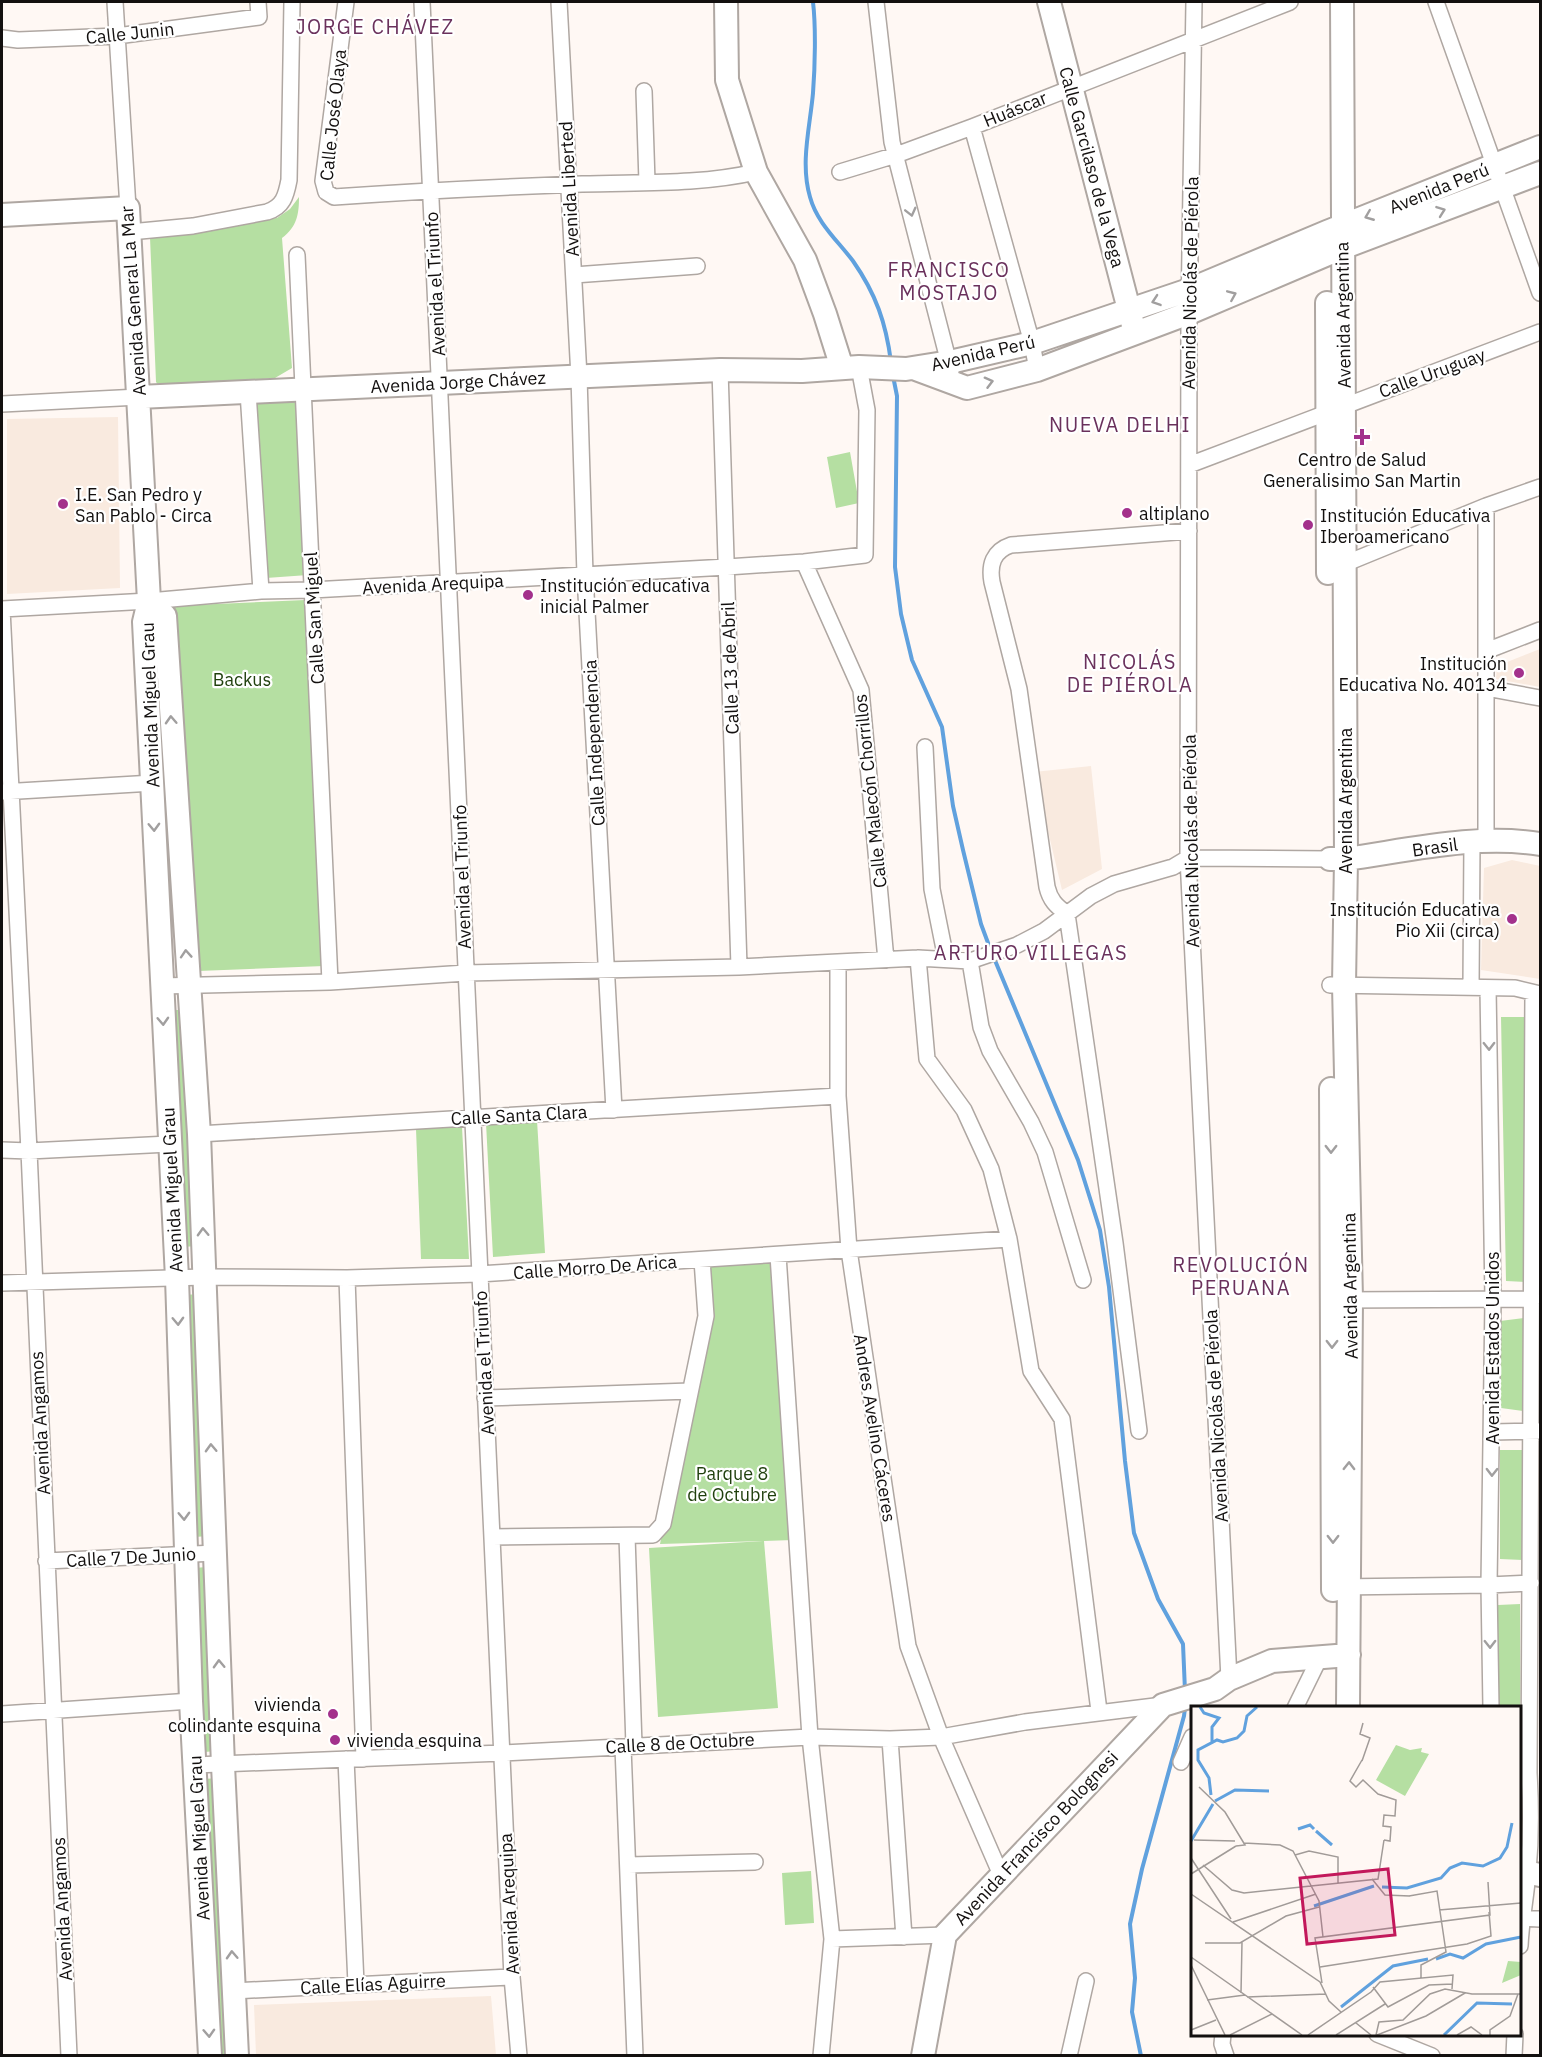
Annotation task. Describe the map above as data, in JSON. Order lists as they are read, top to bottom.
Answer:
{
  "streets": {
    "street": [
      "Calle Junin",
      "Huáscar",
      "Calle José Olaya",
      "Calle Garcilaso de la Vega",
      "Avenida Perú",
      "Avenida Liberted",
      "Avenida Nicolás de Piérola",
      "Avenida el Triunfo",
      "Avenida General La Mar",
      "Avenida Argentina",
      "Calle Uruguay",
      "Avenida Jorge Chávez",
      "Avenida Arequipa",
      "Calle San Miguel",
      "Calle 13 de Abril",
      "Avenida Miguel Grau",
      "Calle Independencia",
      "Calle Malecón Chorrillos",
      "Brasil",
      "Calle Santa Clara",
      "Calle Morro De Arica",
      "Avenida Estados Unidos",
      "Avenida Angamos",
      "Andres Avelino Cáceres",
      "Calle 7 De Junio",
      "Calle 8 de Octubre",
      "Avenida Francisco Bolognesi",
      "Calle Elías Aguirre"
    ]
  },
  "crossings": [
    ["Calle Junin", "Avenida General La Mar"],
    ["Huáscar", "Calle Garcilaso de la Vega"],
    ["Huáscar", "Avenida Nicolás de Piérola"],
    ["Calle José Olaya", "Avenida el Triunfo"],
    ["Calle Garcilaso de la Vega", "Avenida Perú"],
    ["Avenida Perú", "Avenida Nicolás de Piérola"],
    ["Avenida Perú", "Avenida Argentina"],
    ["Avenida Perú", "Avenida Jorge Chávez"],
    ["Avenida Liberted", "Avenida Jorge Chávez"],
    ["Avenida Liberted", "Calle Independencia"],
    ["Avenida Nicolás de Piérola", "Calle Uruguay"],
    ["Avenida el Triunfo", "Avenida Jorge Chávez"],
    ["Avenida el Triunfo", "Avenida Arequipa"],
    ["Avenida el Triunfo", "Calle Santa Clara"],
    ["Avenida el Triunfo", "Calle Morro De Arica"],
    ["Avenida el Triunfo", "Calle 8 de Octubre"],
    ["Avenida General La Mar", "Avenida Jorge Chávez"],
    ["Avenida General La Mar", "Avenida Arequipa"],
    ["Avenida General La Mar", "Avenida Miguel Grau"],
    ["Avenida Argentina", "Calle Uruguay"],
    ["Avenida Argentina", "Brasil"],
    ["Avenida Jorge Chávez", "Avenida Arequipa"],
    ["Avenida Jorge Chávez", "Calle San Miguel"],
    ["Avenida Jorge Chávez", "Calle 13 de Abril"],
    ["Avenida Jorge Chávez", "Calle Independencia"],
    ["Avenida Arequipa", "Calle San Miguel"],
    ["Avenida Arequipa", "Calle 13 de Abril"],
    ["Avenida Arequipa", "Avenida Miguel Grau"],
    ["Avenida Arequipa", "Calle Independencia"],
    ["Avenida Arequipa", "Calle Malecón Chorrillos"],
    ["Avenida Arequipa", "Avenida Angamos"],
    ["Avenida Arequipa", "Calle 8 de Octubre"],
    ["Avenida Arequipa", "Calle Elías Aguirre"],
    ["Avenida Miguel Grau", "Calle Santa Clara"],
    ["Avenida Miguel Grau", "Calle Morro De Arica"],
    ["Avenida Miguel Grau", "Calle 7 De Junio"],
    ["Avenida Miguel Grau", "Calle 8 de Octubre"],
    ["Avenida Miguel Grau", "Calle Elías Aguirre"],
    ["Calle Independencia", "Calle Santa Clara"],
    ["Calle Santa Clara", "Andres Avelino Cáceres"],
    ["Calle Morro De Arica", "Avenida Angamos"],
    ["Calle Morro De Arica", "Andres Avelino Cáceres"],
    ["Avenida Angamos", "Calle 7 De Junio"],
    ["Andres Avelino Cáceres", "Calle 8 de Octubre"],
    ["Andres Avelino Cáceres", "Avenida Francisco Bolognesi"],
    ["Calle 8 de Octubre", "Avenida Francisco Bolognesi"]
  ],
  "districts": [
    "JORGE CHÁVEZ",
    "FRANCISCO MOSTAJO",
    "NUEVA DELHI",
    "NICOLÁS DE PIÉROLA",
    "ARTURO VILLEGAS",
    "REVOLUCIÓN PERUANA"
  ],
  "parks": ["Backus", "Parque 8 de Octubre"],
  "places": {
    "health": ["Centro de Salud Generalisimo San Martin"],
    "other": [
      "I.E. San Pedro y San Pablo - Circa",
      "altiplano",
      "Institución Educativa Iberoamericano",
      "Institución educativa inicial Palmer",
      "Institución Educativa No. 40134",
      "Institución Educativa Pio Xii (circa)",
      "vivienda colindante esquina",
      "vivienda esquina"
    ]
  }
}
